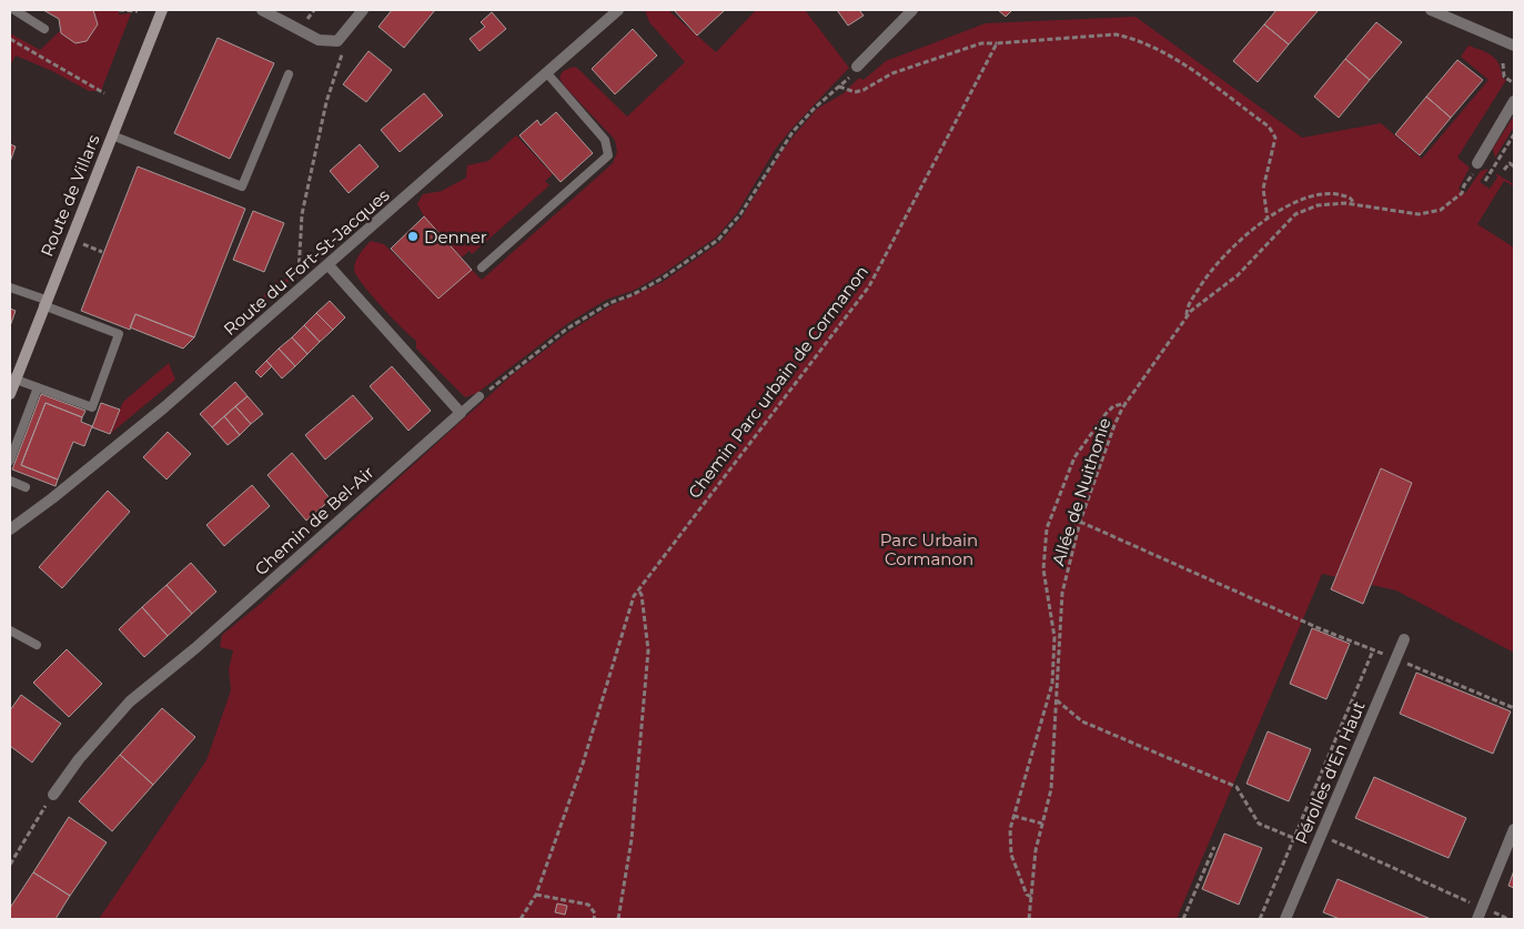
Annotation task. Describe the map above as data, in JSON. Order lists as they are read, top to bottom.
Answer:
{
  "streets": {
    "main road": ["Route de Villars"],
    "street": ["Route du Fort-St-Jacques", "Chemin de Bel-Air", "Pérolles d'En Haut"],
    "path": ["Chemin Parc urbain de Cormanon", "Allée de Nuithonie"]
  },
  "parks": ["Parc Urbain Cormanon"],
  "places": ["Denner"]
}
